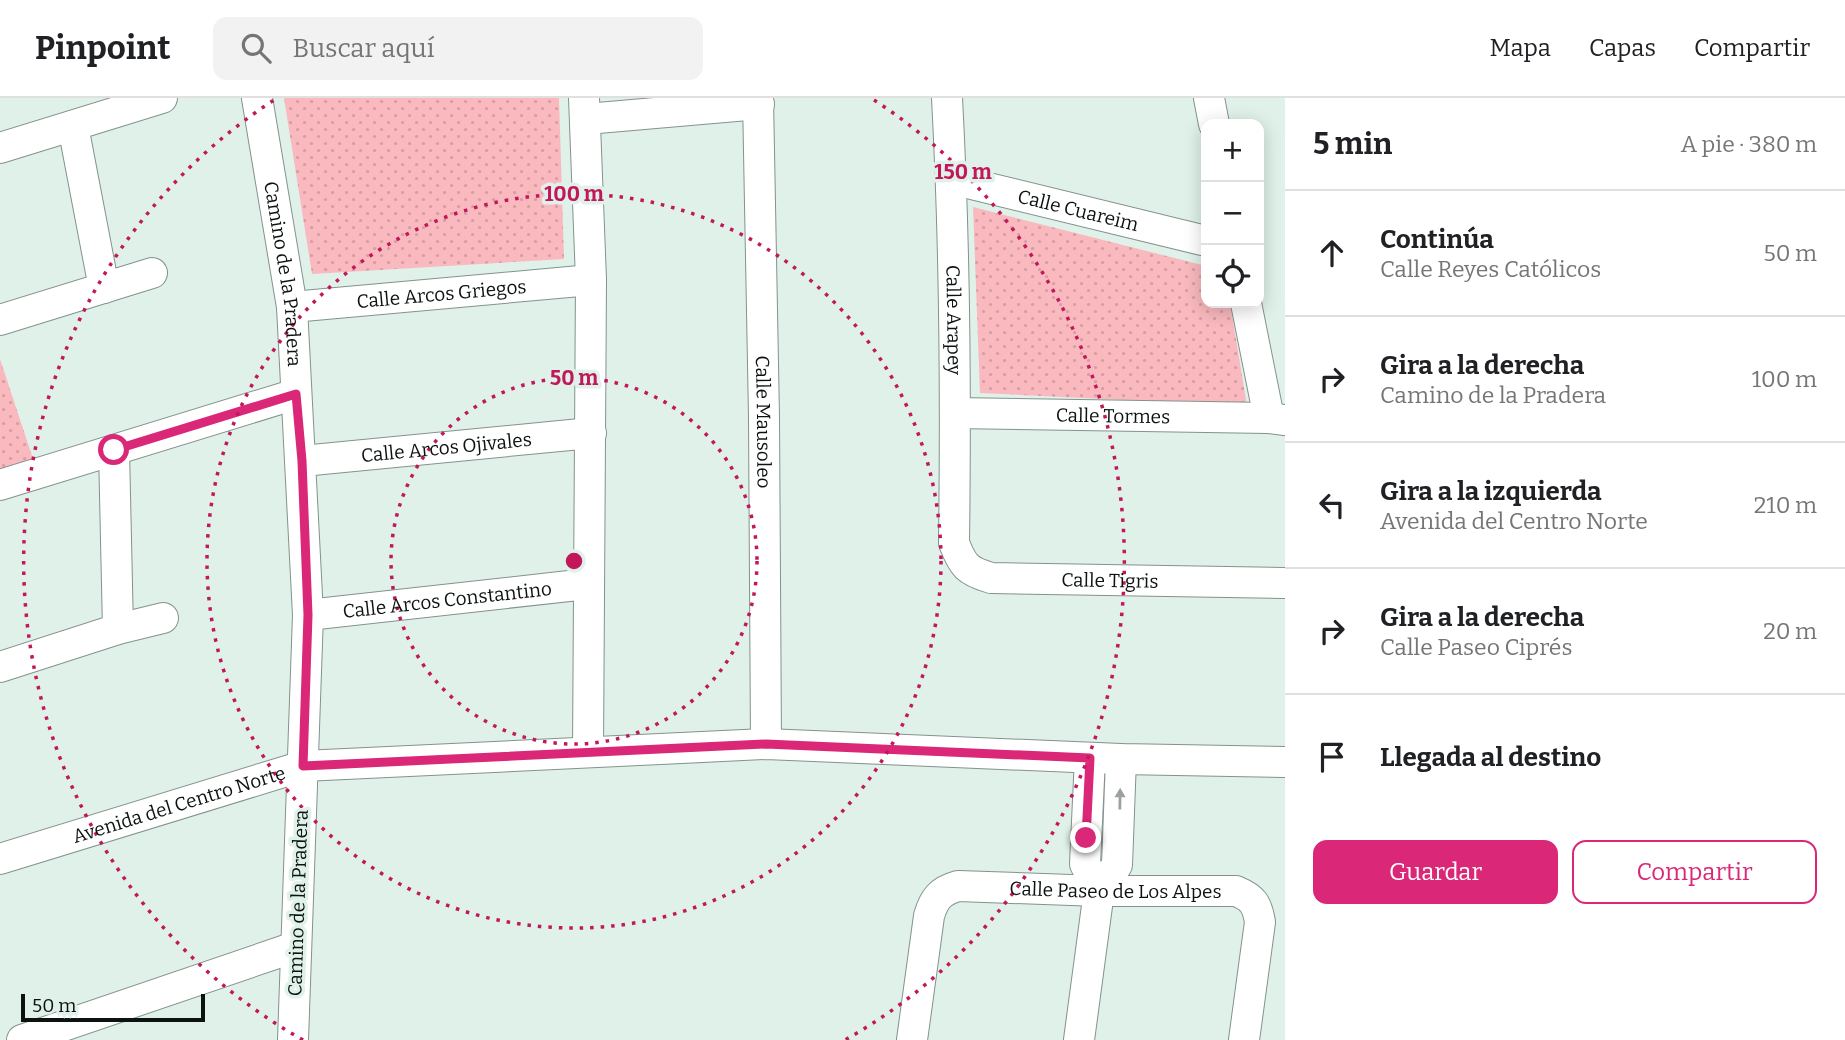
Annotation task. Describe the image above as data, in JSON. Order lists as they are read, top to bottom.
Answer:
{
  "streets": {
    "street": [
      "Calle Cuareim",
      "Camino de la Pradera",
      "Calle Arcos Griegos",
      "Calle Arapey",
      "Calle Tormes",
      "Calle Mausoleo",
      "Calle Arcos Ojivales",
      "Calle Tigris",
      "Calle Arcos Constantino",
      "Avenida del Centro Norte",
      "Calle Paseo de Los Alpes"
    ]
  },
  "crossings": [
    ["Calle Cuareim", "Calle Arapey"],
    ["Camino de la Pradera", "Calle Arcos Griegos"],
    ["Camino de la Pradera", "Calle Arcos Ojivales"],
    ["Camino de la Pradera", "Calle Arcos Constantino"],
    ["Camino de la Pradera", "Avenida del Centro Norte"],
    ["Calle Arapey", "Calle Tormes"],
    ["Calle Arapey", "Calle Tigris"],
    ["Calle Mausoleo", "Avenida del Centro Norte"]
  ],
  "scale_bar": "50 m",
  "page": {
    "header": "Pinpoint",
    "search": "Buscar aquí",
    "nav": ["Mapa", "Capas", "Compartir"],
    "heading": ["5 min", "A pie · 380 m"],
    "map_buttons": ["+", "−"],
    "list": [
      ["Continúa", "Calle Reyes Católicos", "50 m"],
      ["Gira a la derecha", "Camino de la Pradera", "100 m"],
      ["Gira a la izquierda", "Avenida del Centro Norte", "210 m"],
      ["Gira a la derecha", "Calle Paseo Ciprés", "20 m"],
      "Llegada al destino"
    ],
    "buttons": ["Guardar", "Compartir"],
    "scale": "50 m"
  },
  "rings": ["150 m", "100 m", "50 m"]
}
